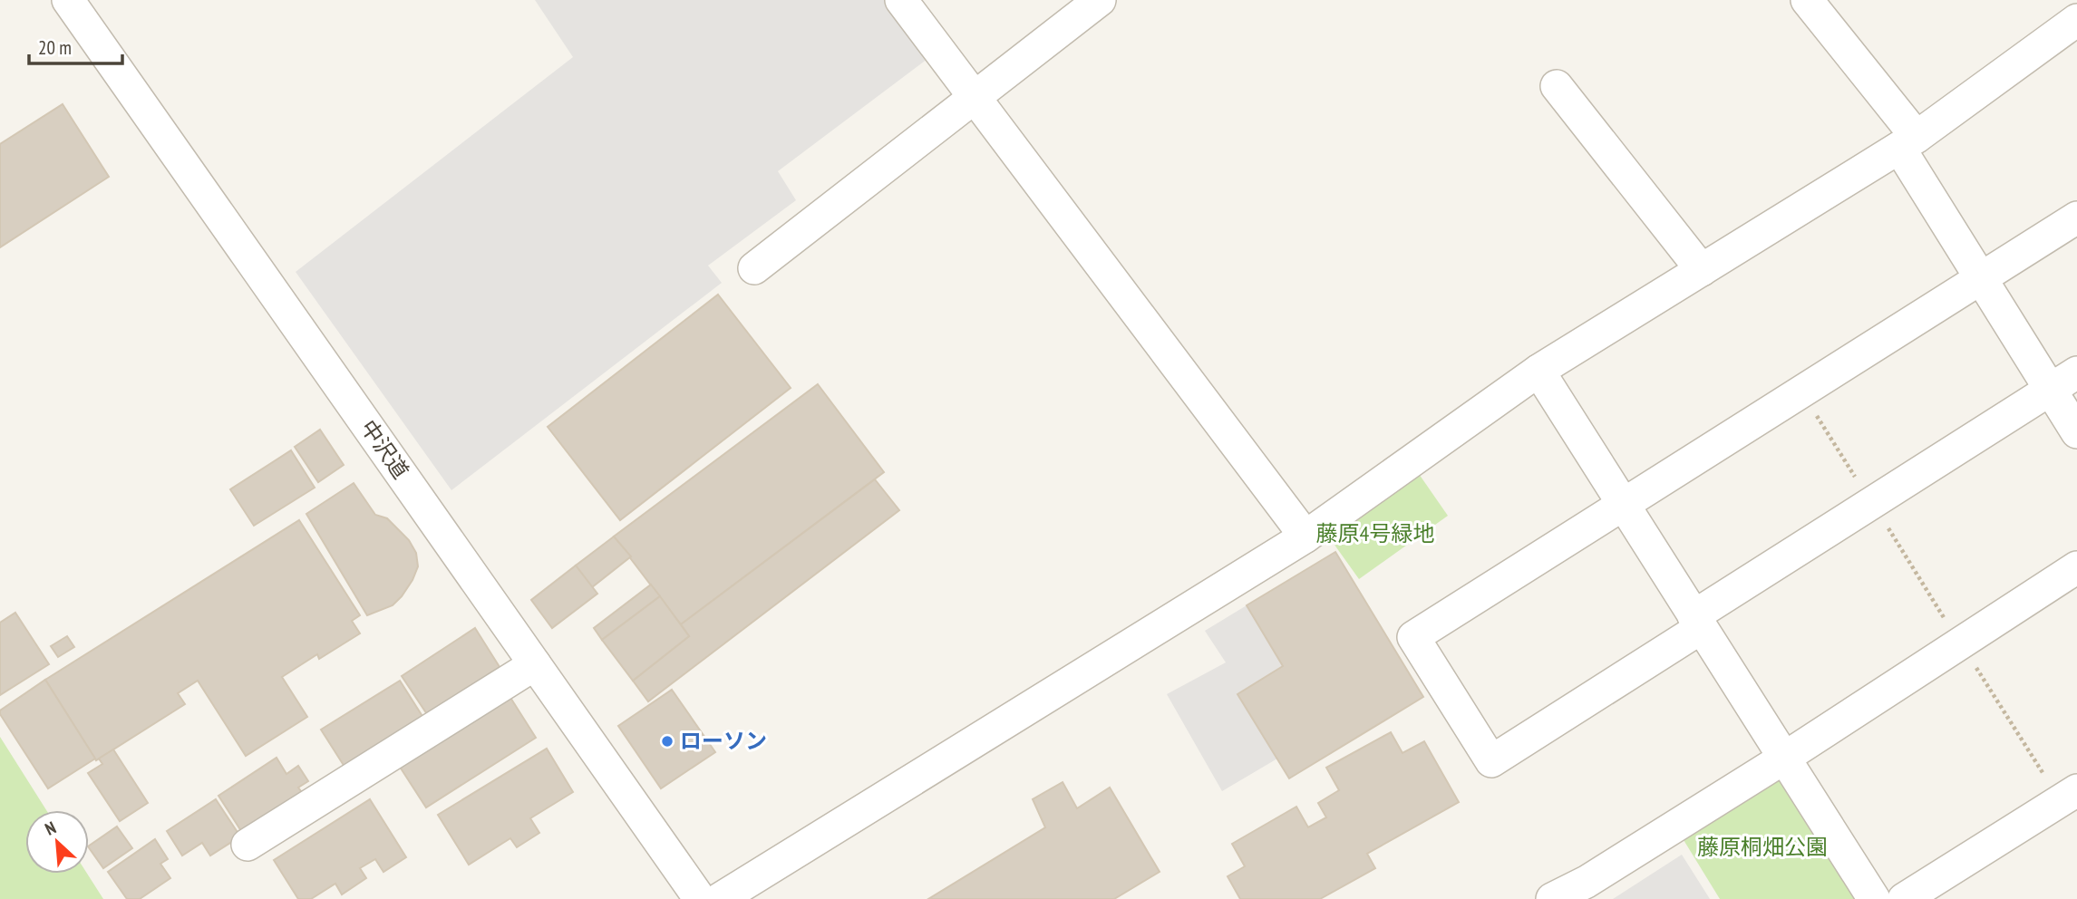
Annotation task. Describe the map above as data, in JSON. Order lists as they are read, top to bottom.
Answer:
{
  "streets": {
    "street": ["中沢道"]
  },
  "parks": ["藤原4号緑地", "藤原桐畑公園"],
  "places": ["ローソン"],
  "scale_bar": "20 m",
  "north": "top left"
}
